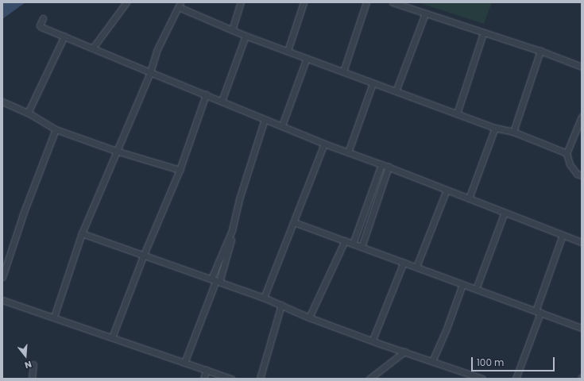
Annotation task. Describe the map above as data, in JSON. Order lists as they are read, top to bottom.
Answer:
{
  "scale_bar": "100 m",
  "north": "bottom"
}
